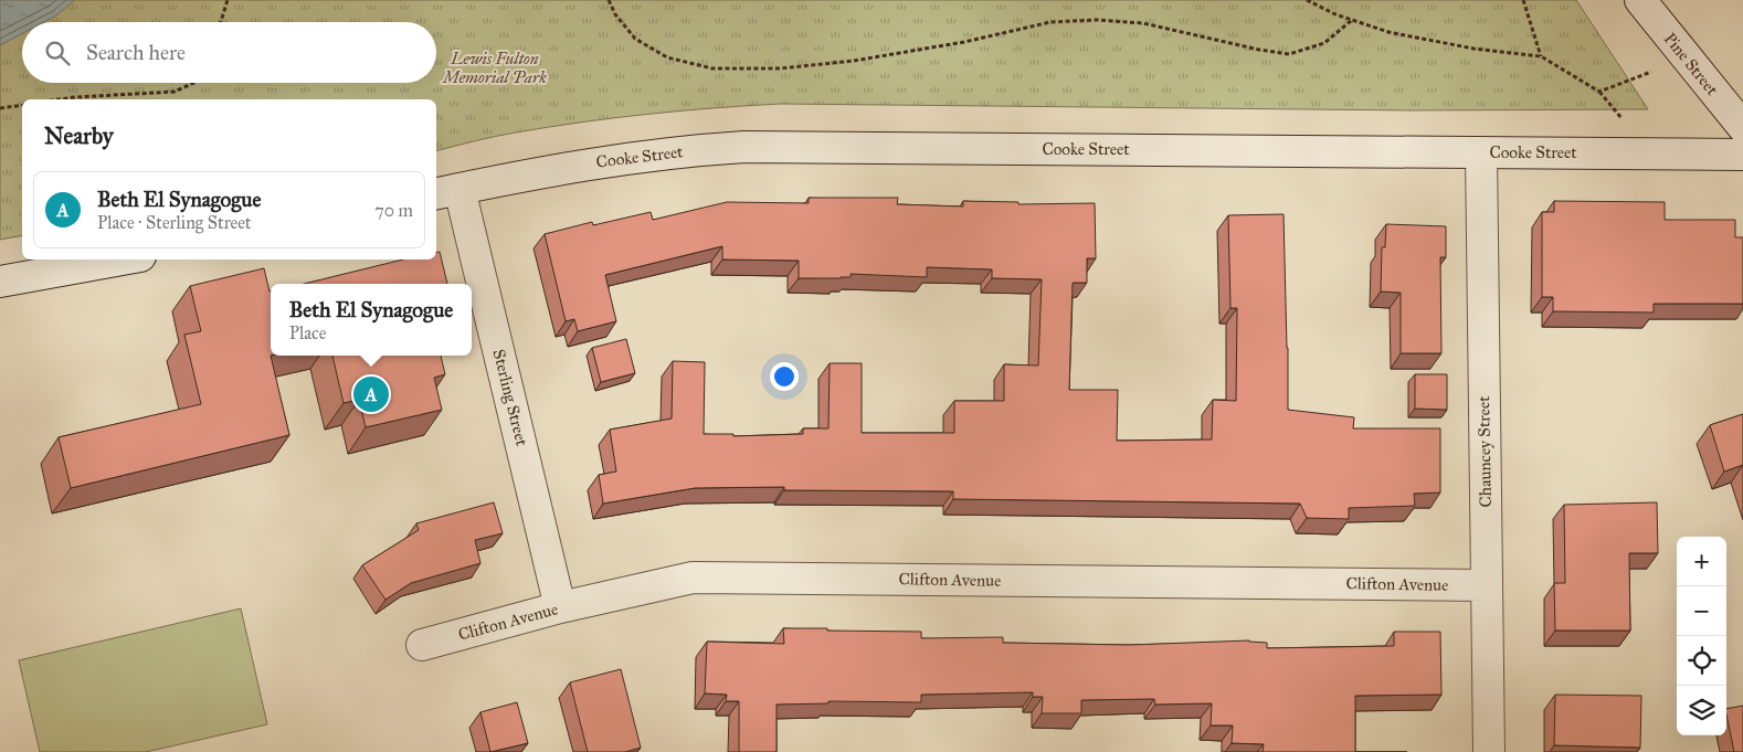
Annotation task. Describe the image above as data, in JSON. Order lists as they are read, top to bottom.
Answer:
{
  "streets": {
    "street": [
      "Pine Street",
      "Cooke Street",
      "Sterling Street",
      "Chauncey Street",
      "Clifton Avenue"
    ]
  },
  "crossings": [
    ["Cooke Street", "Sterling Street"],
    ["Cooke Street", "Chauncey Street"],
    ["Sterling Street", "Clifton Avenue"],
    ["Chauncey Street", "Clifton Avenue"]
  ],
  "parks": ["Lewis Fulton Memorial Park"],
  "page": {
    "search": "Search here",
    "heading": "Nearby",
    "list": [
      {
        "mark": "A",
        "name": "Beth El Synagogue",
        "note": "Place · Sterling Street",
        "value": "70 m"
      }
    ],
    "popup": ["Beth El Synagogue", "Place"],
    "pins": "A",
    "map_buttons": ["+", "−"]
  }
}
